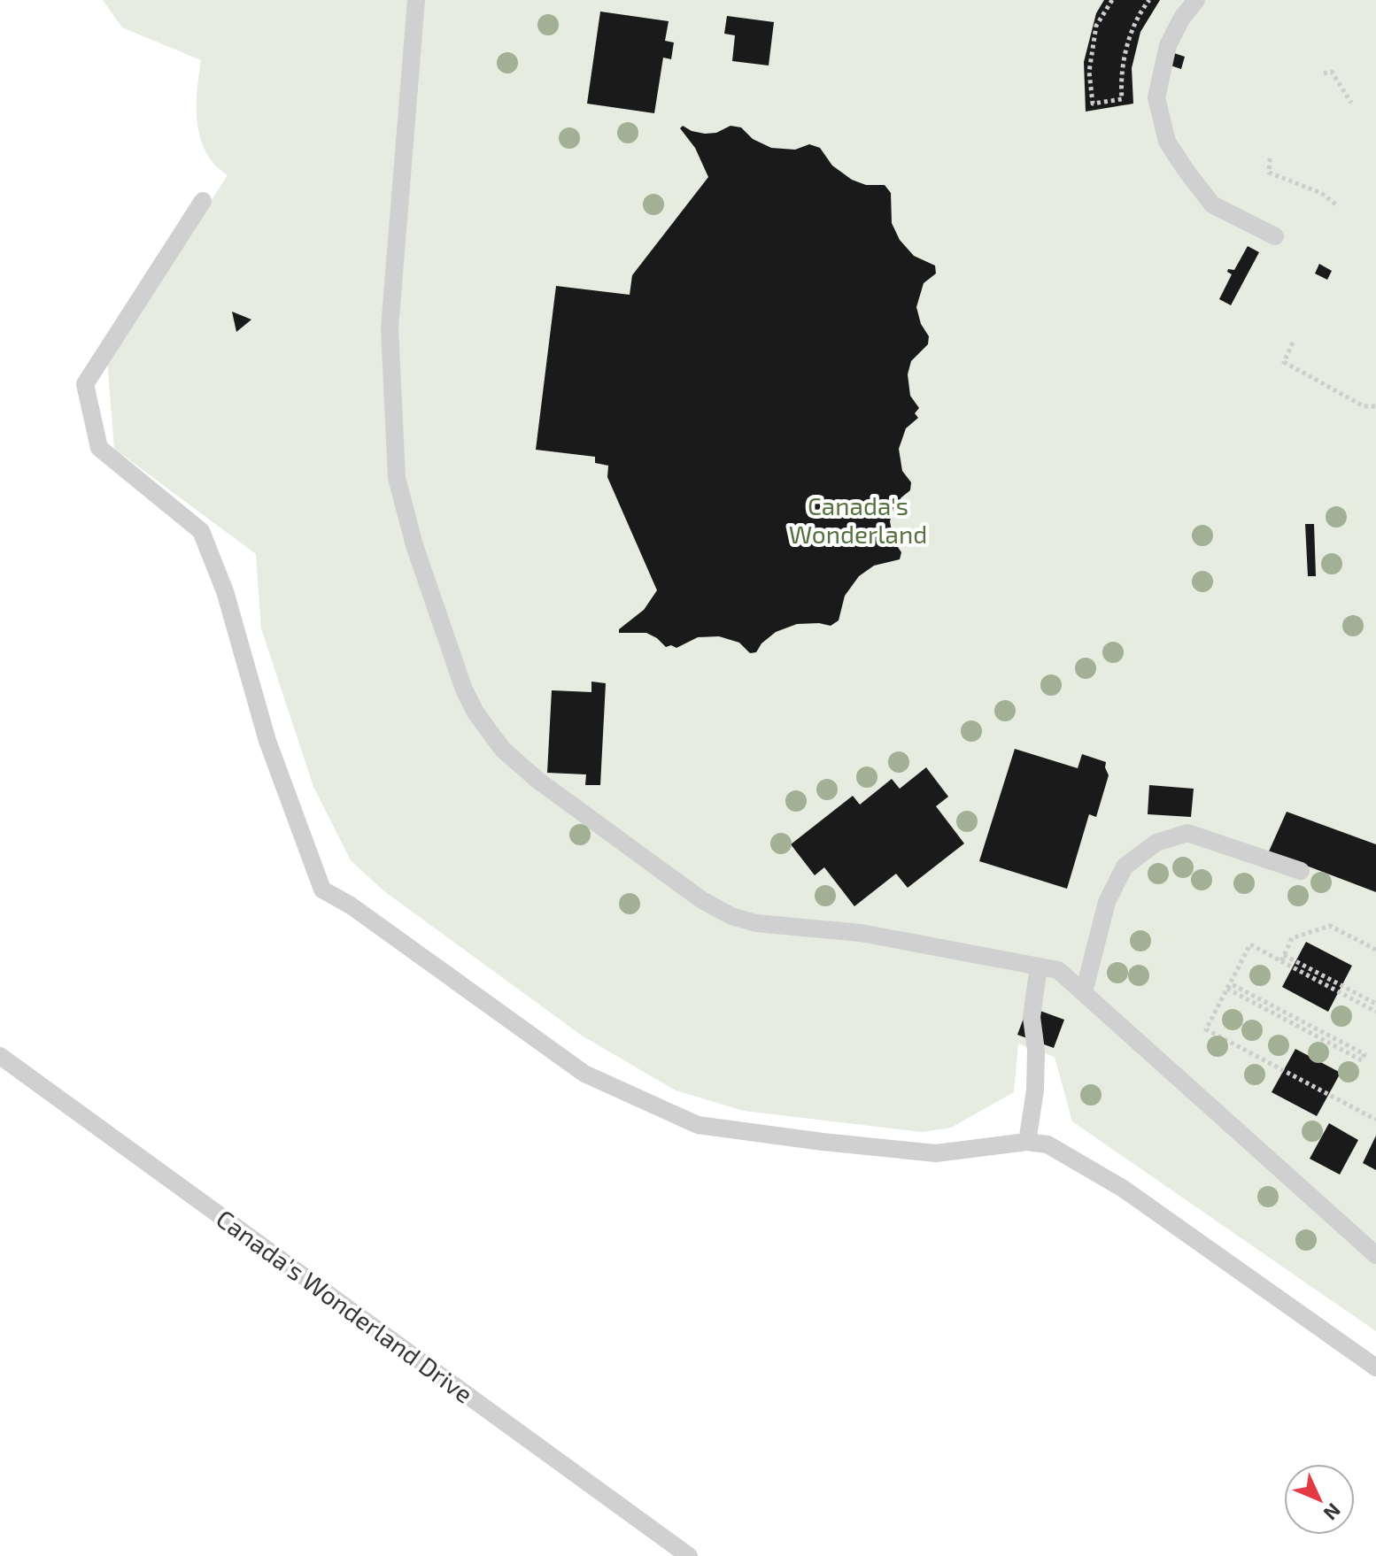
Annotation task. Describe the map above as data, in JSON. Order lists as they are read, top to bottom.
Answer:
{
  "streets": {
    "lane": ["Canada's Wonderland Drive"]
  },
  "parks": ["Canada's Wonderland"],
  "north": "bottom right"
}
